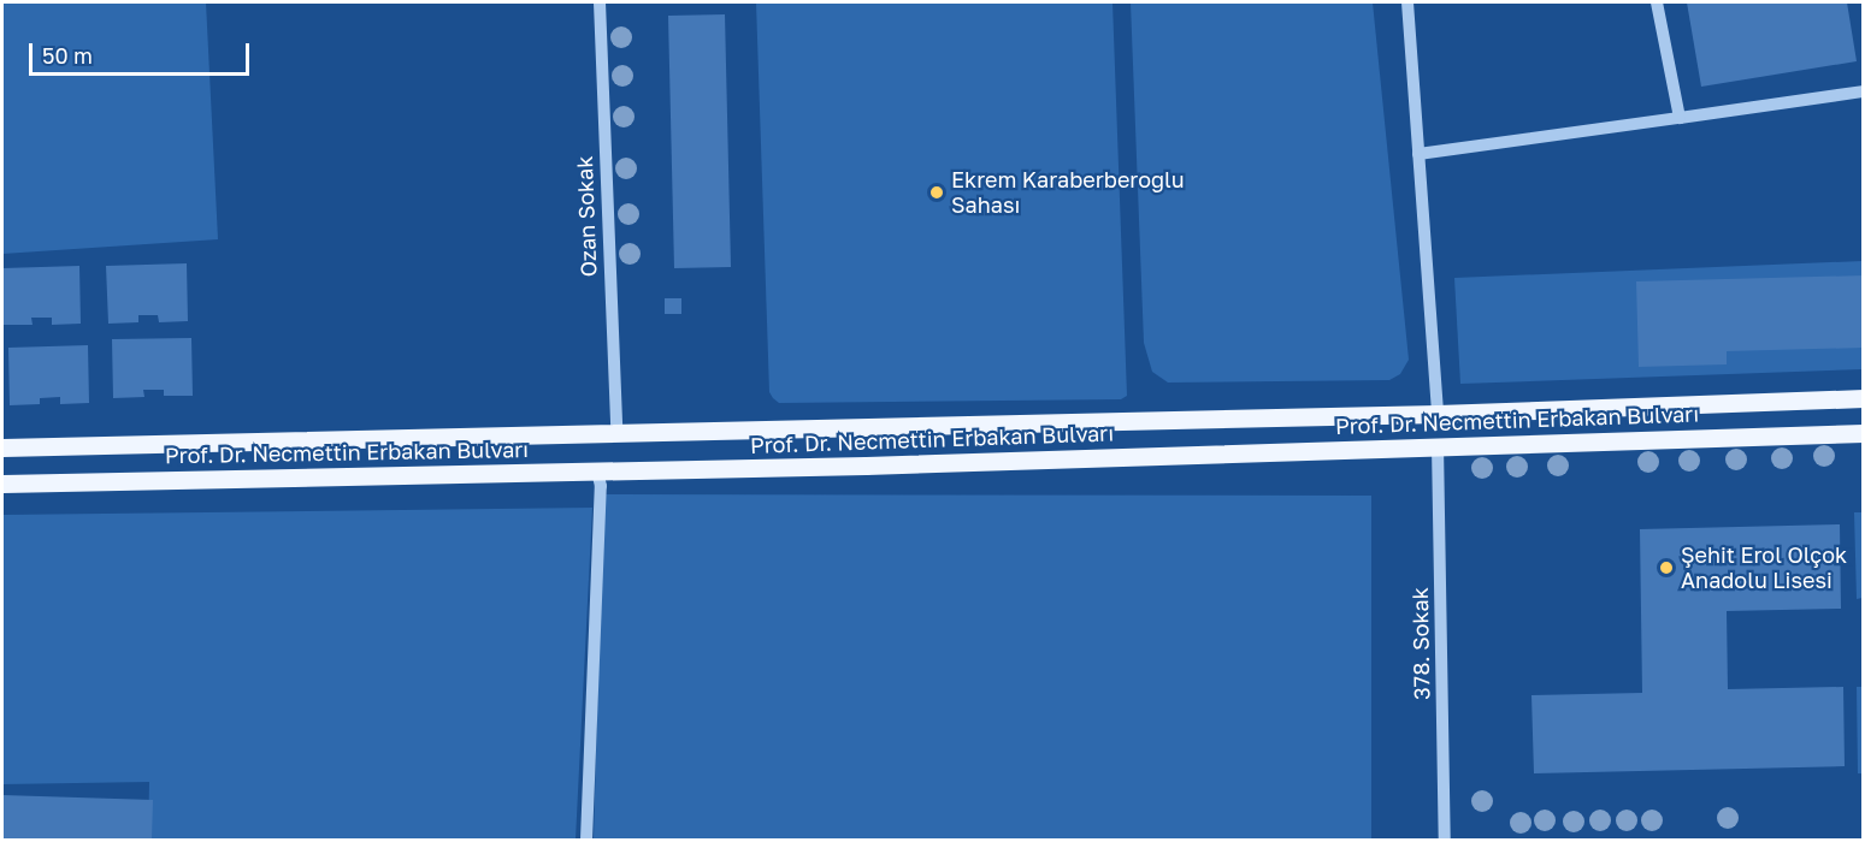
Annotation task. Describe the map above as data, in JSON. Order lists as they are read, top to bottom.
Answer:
{
  "streets": {
    "main road": ["Prof. Dr. Necmettin Erbakan Bulvarı"],
    "street": ["Ozan Sokak", "378. Sokak"]
  },
  "crossings": [
    ["Ozan Sokak", "Prof. Dr. Necmettin Erbakan Bulvarı"],
    ["Prof. Dr. Necmettin Erbakan Bulvarı", "378. Sokak"]
  ],
  "places": ["Ekrem Karaberberoğlu Sahası", "Şehit Erol Olçok Anadolu Lisesi"],
  "scale_bar": "50 m"
}
